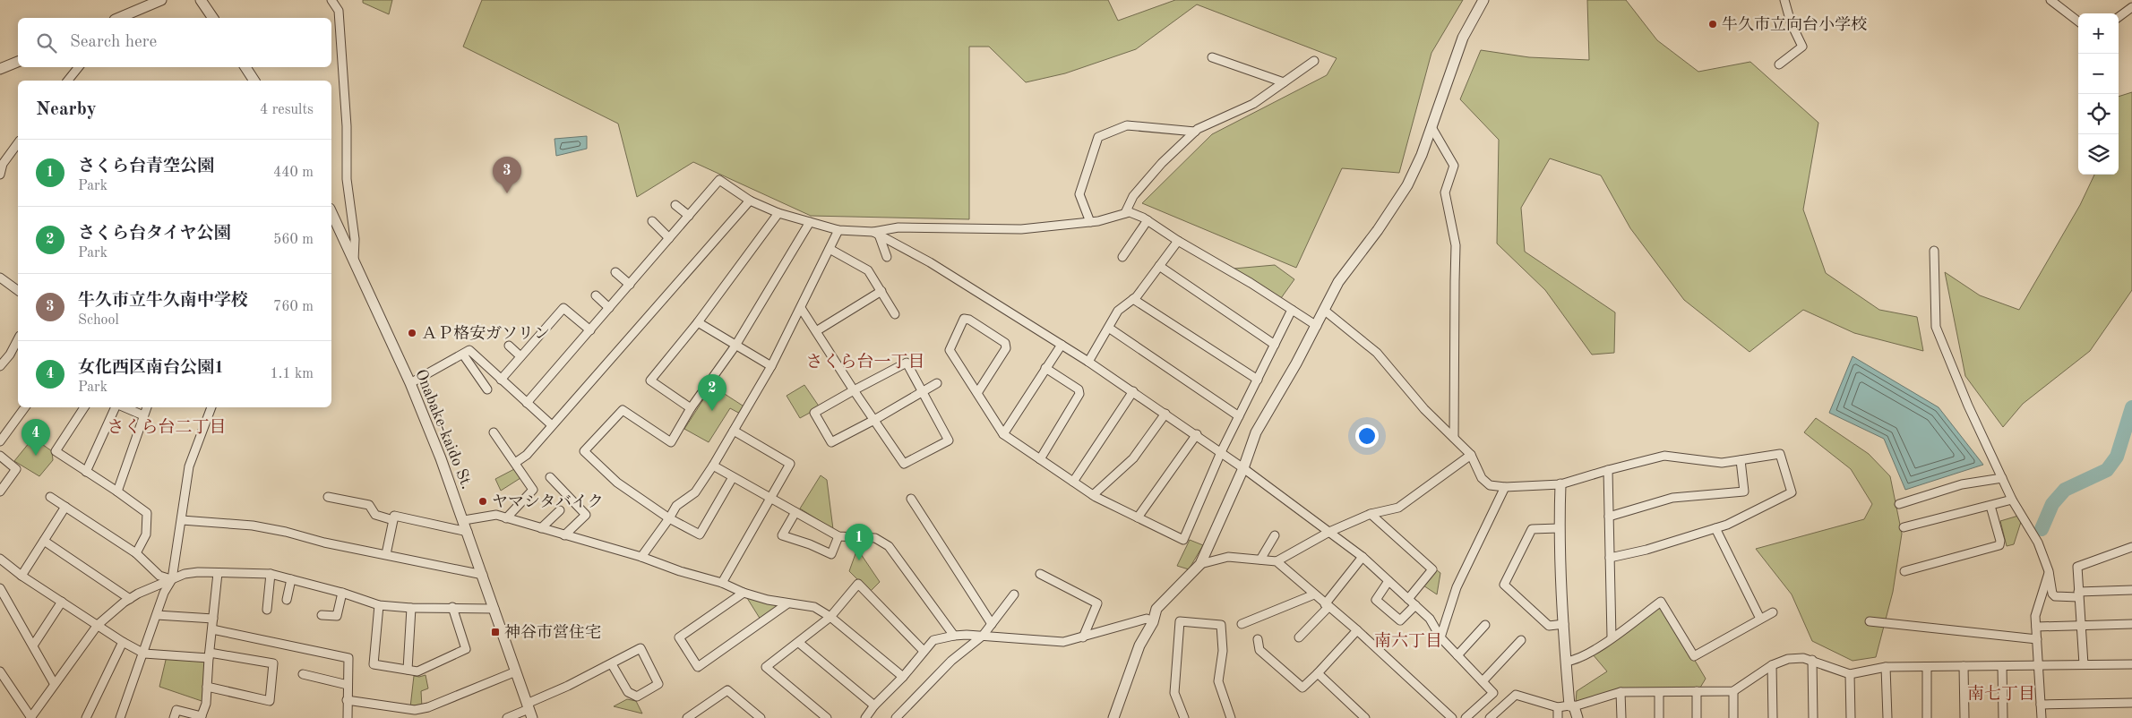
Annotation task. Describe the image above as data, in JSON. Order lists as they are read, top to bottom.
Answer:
{
  "streets": {
    "street": ["Onabake-kaido St."]
  },
  "districts": [
    "さくら台一丁目",
    "さくら台二丁目",
    "南六丁目",
    "南七丁目"
  ],
  "places": {
    "other": ["牛久市立向台小学校", "ＡＰ格安ガソリン", "ヤマシタバイク"],
    "transit": ["神谷市営住宅"]
  },
  "page": {
    "map_buttons": ["+", "−"],
    "search": "Search here",
    "heading": ["Nearby", "4 results"],
    "list": [
      {
        "mark": "1",
        "name": "さくら台青空公園",
        "note": "Park",
        "value": "440 m"
      },
      {
        "mark": "2",
        "name": "さくら台タイヤ公園",
        "note": "Park",
        "value": "560 m"
      },
      {
        "mark": "3",
        "name": "牛久市立牛久南中学校",
        "note": "School",
        "value": "760 m"
      },
      {
        "mark": "4",
        "name": "女化西区南台公園1",
        "note": "Park",
        "value": "1.1 km"
      }
    ],
    "pins": [
      "3",
      "2",
      "4",
      "1"
    ]
  }
}
